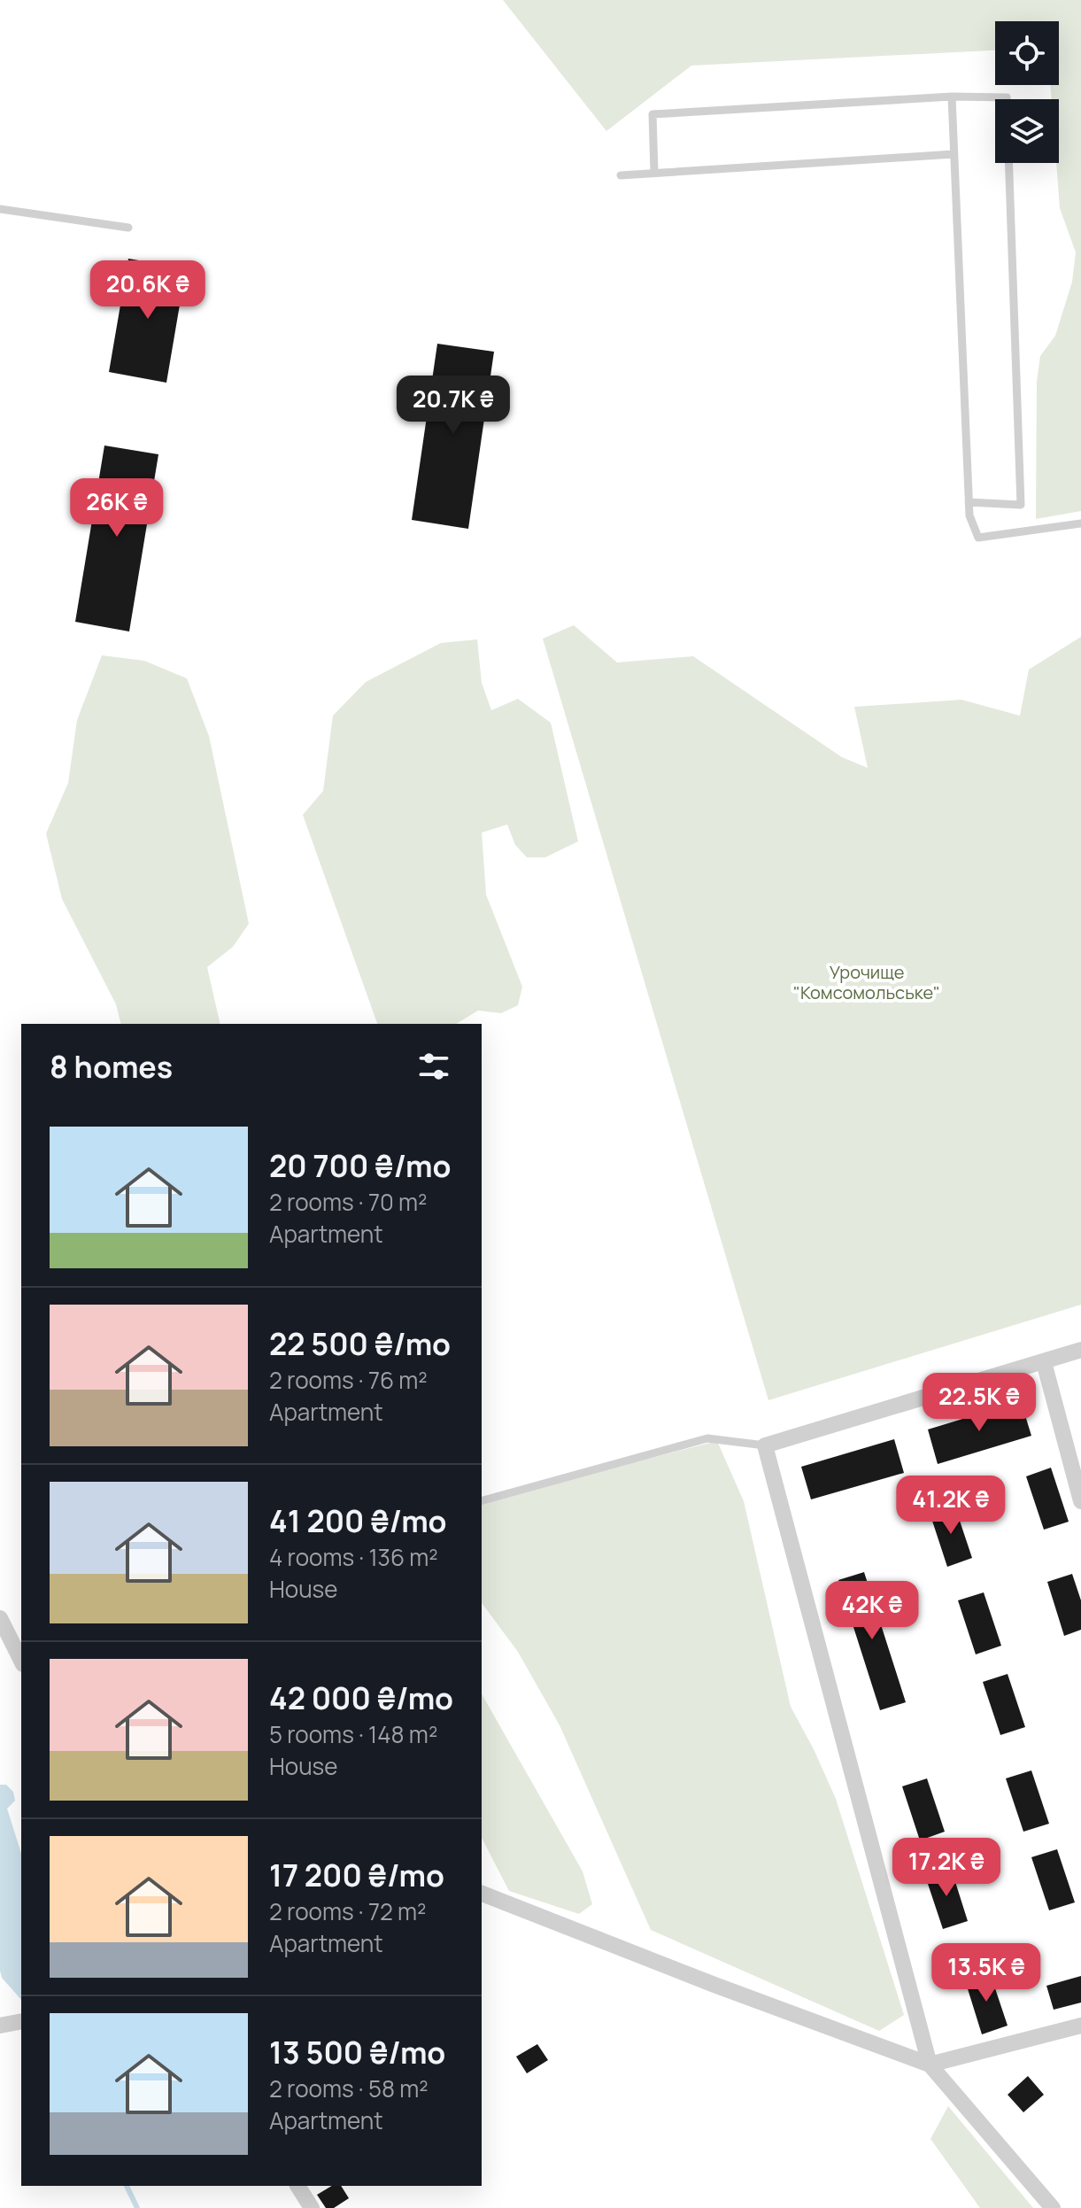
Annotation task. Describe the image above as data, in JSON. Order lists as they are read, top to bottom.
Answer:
{
  "parks": ["Урочище \"Комсомольське\""],
  "page": {
    "price": [
      "20.6K ₴",
      "20.7K ₴",
      "26K ₴",
      "22.5K ₴",
      "41.2K ₴",
      "42K ₴",
      "17.2K ₴",
      "13.5K ₴"
    ],
    "heading": "8 homes",
    "list": [
      {
        "name": "20 700 ₴/mo",
        "note": "2 rooms · 70 m² · Apartment"
      },
      {
        "name": "22 500 ₴/mo",
        "note": "2 rooms · 76 m² · Apartment"
      },
      {
        "name": "41 200 ₴/mo",
        "note": "4 rooms · 136 m² · House"
      },
      {
        "name": "42 000 ₴/mo",
        "note": "5 rooms · 148 m² · House"
      },
      {
        "name": "17 200 ₴/mo",
        "note": "2 rooms · 72 m² · Apartment"
      },
      {
        "name": "13 500 ₴/mo",
        "note": "2 rooms · 58 m² · Apartment"
      }
    ]
  }
}
